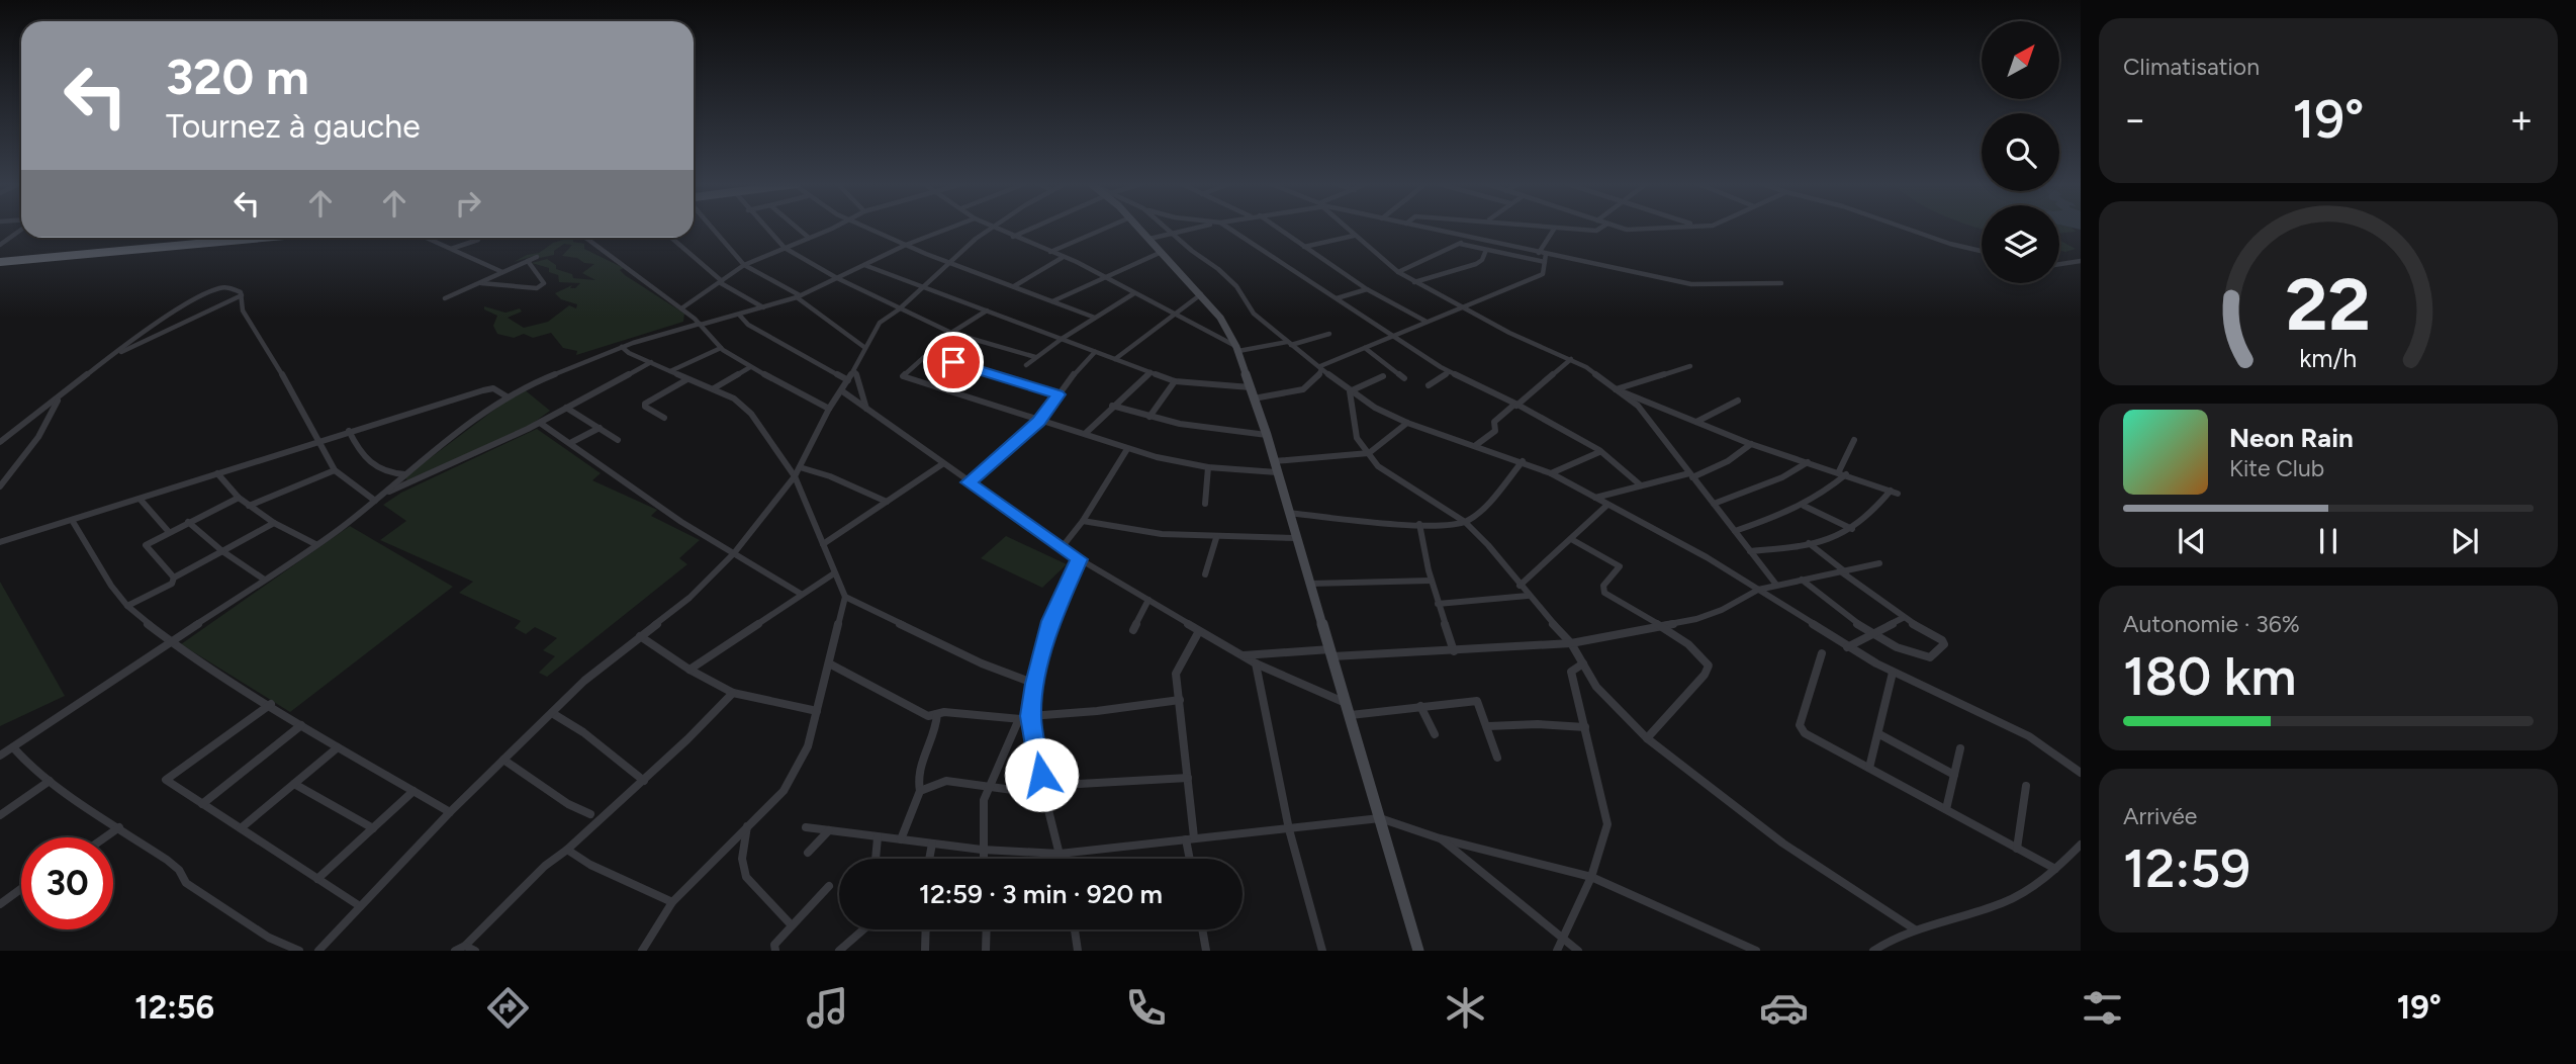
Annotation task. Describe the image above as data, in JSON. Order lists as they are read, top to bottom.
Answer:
{
  "north": "top right",
  "page": {
    "tile": [
      "Climatisation",
      ["Autonomie · 36%", "180 km"],
      ["Arrivée", "12:59"]
    ],
    "turn": ["320 m", "Tournez à gauche"],
    "heat": ["−", "19°", "+"],
    "song": ["Neon Rain", "Kite Club"],
    "limit": "30",
    "trip": "12:59 · 3 min · 920 m",
    "tabs": ["12:56", "19°"],
    "gauge": ["22", "km/h"]
  }
}
